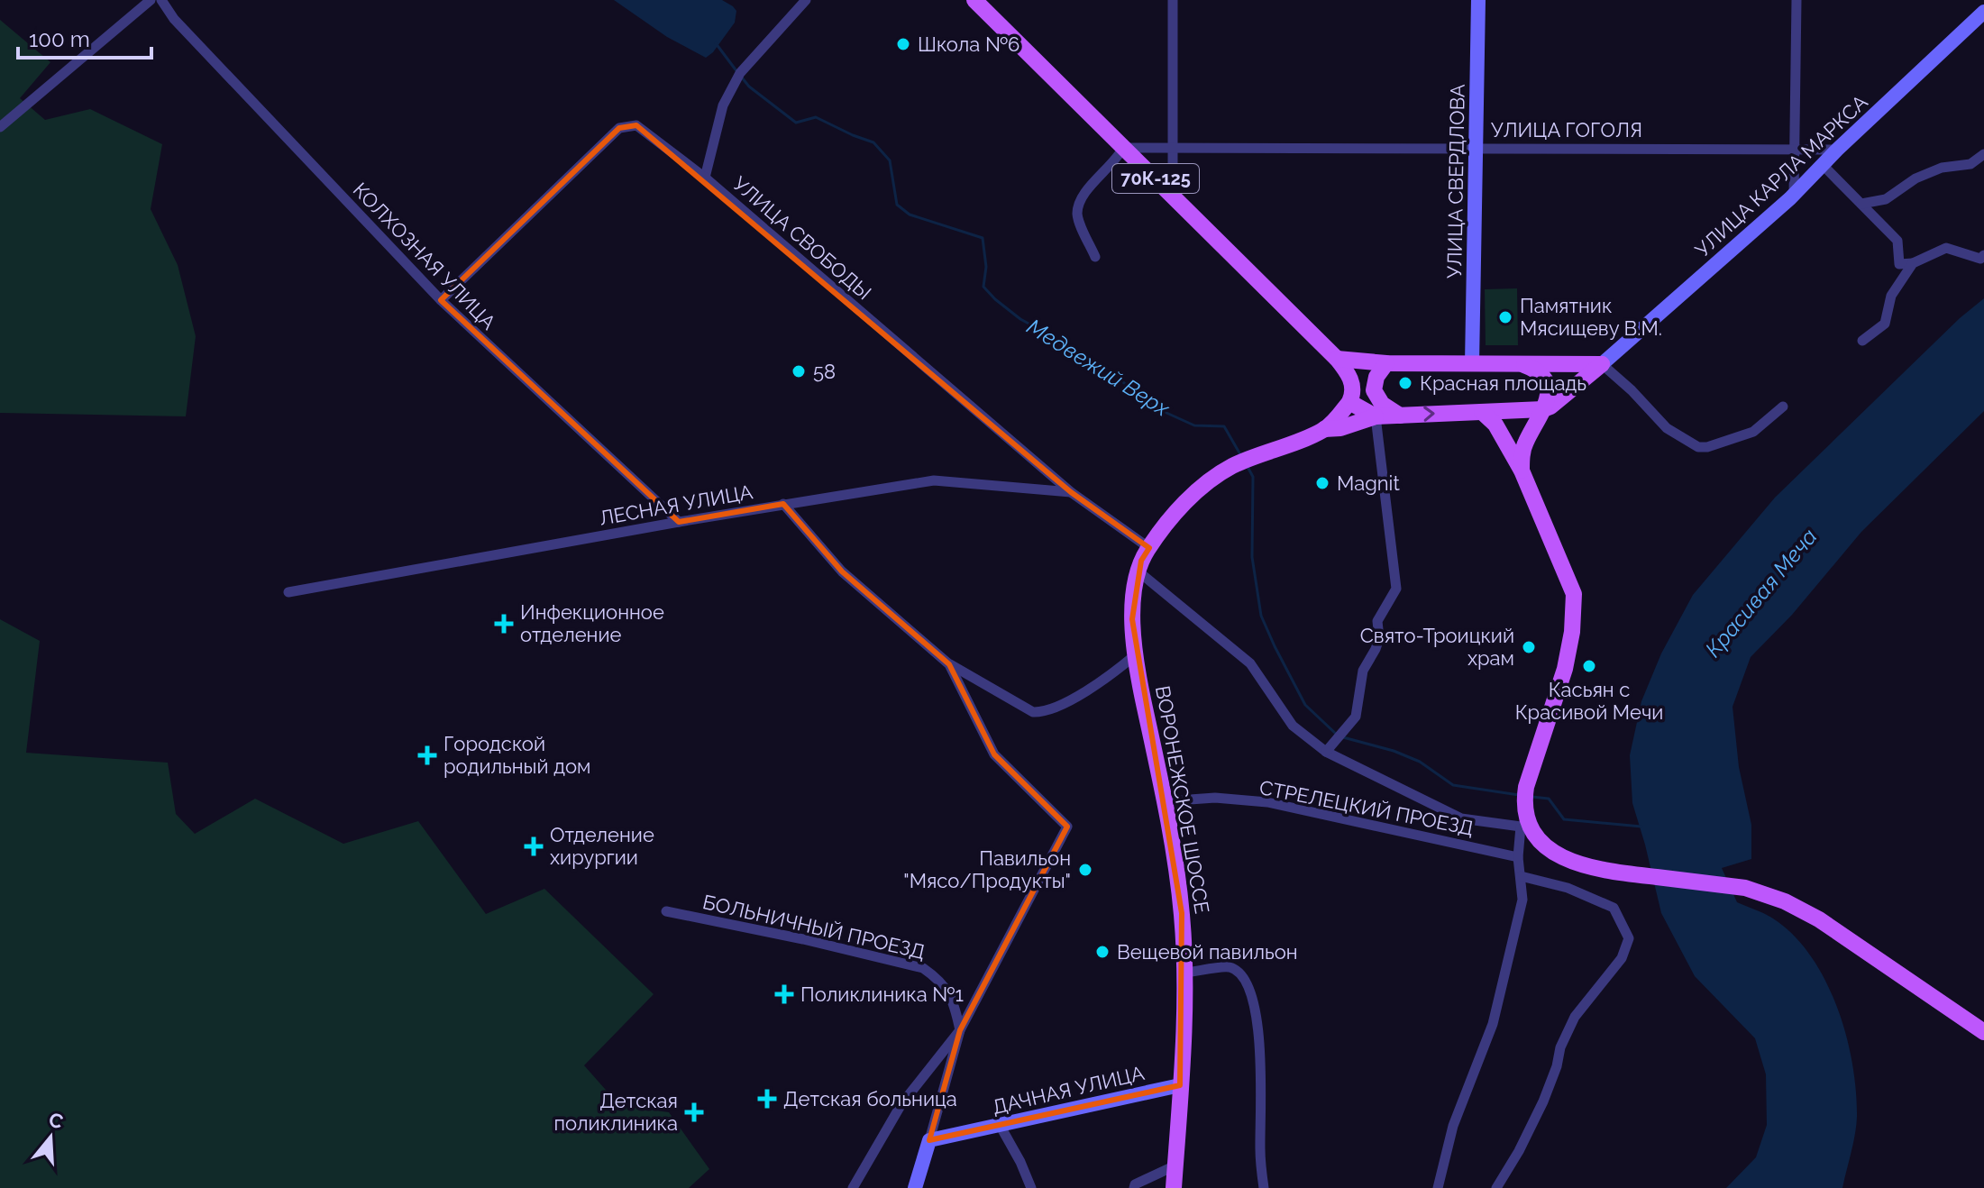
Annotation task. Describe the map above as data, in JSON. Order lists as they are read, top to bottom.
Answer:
{
  "streets": {
    "main road": [
      "УЛИЦА КАРЛА МАРКСА",
      "70К-125",
      "УЛИЦА СВЕРДЛОВА",
      "ВОРОНЕЖСКОЕ ШОССЕ",
      "ДАЧНАЯ УЛИЦА"
    ],
    "street": [
      "УЛИЦА ГОГОЛЯ",
      "УЛИЦА СВОБОДЫ",
      "КОЛХОЗНАЯ УЛИЦА",
      "ЛЕСНАЯ УЛИЦА",
      "СТРЕЛЕЦКИЙ ПРОЕЗД",
      "БОЛЬНИЧНЫЙ ПРОЕЗД"
    ]
  },
  "crossings": [
    ["УЛИЦА ГОГОЛЯ", "УЛИЦА КАРЛА МАРКСА"],
    ["УЛИЦА ГОГОЛЯ", "70К-125"],
    ["УЛИЦА ГОГОЛЯ", "УЛИЦА СВЕРДЛОВА"],
    ["УЛИЦА СВОБОДЫ", "КОЛХОЗНАЯ УЛИЦА"],
    ["УЛИЦА СВОБОДЫ", "ЛЕСНАЯ УЛИЦА"],
    ["УЛИЦА СВОБОДЫ", "ВОРОНЕЖСКОЕ ШОССЕ"],
    ["КОЛХОЗНАЯ УЛИЦА", "ЛЕСНАЯ УЛИЦА"],
    ["ВОРОНЕЖСКОЕ ШОССЕ", "СТРЕЛЕЦКИЙ ПРОЕЗД"],
    ["ВОРОНЕЖСКОЕ ШОССЕ", "ДАЧНАЯ УЛИЦА"]
  ],
  "water": ["Медвежий Верх", "Красивая Меча"],
  "places": {
    "other": [
      "Школа №6",
      "Памятник Мясищеву В.М.",
      "58",
      "Красная площадь",
      "Magnit",
      "Свято-Троицкий храм",
      "Касьян с Красивой Мечи",
      "Павильон \"Мясо/Продукты\"",
      "Вещевой павильон"
    ],
    "health": [
      "Инфекционное отделение",
      "Городской родильный дом",
      "Отделение хирургии",
      "Поликлиника №1",
      "Детская больница",
      "Детская поликлиника"
    ]
  },
  "scale_bar": "100 m",
  "north": "top"
}
